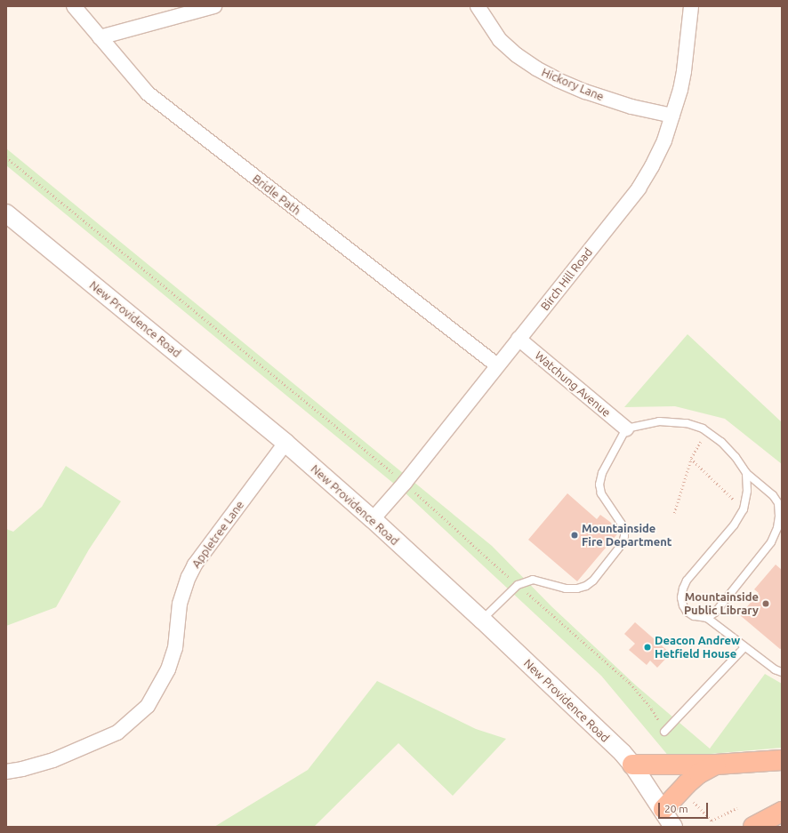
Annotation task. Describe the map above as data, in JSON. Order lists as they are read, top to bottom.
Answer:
{
  "streets": {
    "street": [
      "Hickory Lane",
      "Bridle Path",
      "Birch Hill Road",
      "New Providence Road",
      "Watchung Avenue",
      "Appletree Lane"
    ]
  },
  "crossings": [
    ["Hickory Lane", "Birch Hill Road"],
    ["Bridle Path", "Birch Hill Road"],
    ["Birch Hill Road", "New Providence Road"],
    ["Birch Hill Road", "Watchung Avenue"],
    ["New Providence Road", "Appletree Lane"]
  ],
  "places": ["Mountainside Fire Department", "Mountainside Public Library", "Deacon Andrew Hetfield House"],
  "scale_bar": "20 m"
}
